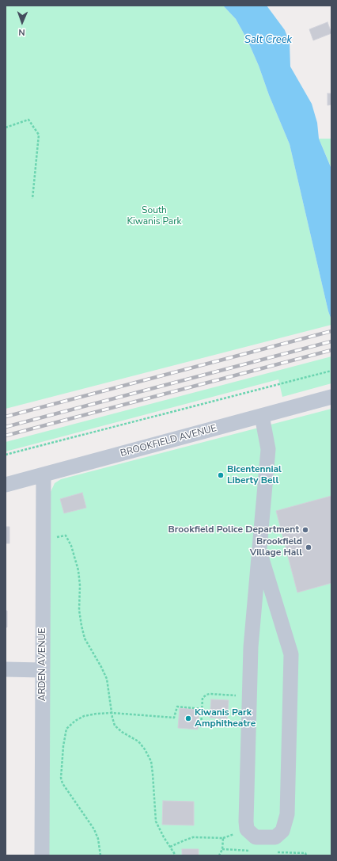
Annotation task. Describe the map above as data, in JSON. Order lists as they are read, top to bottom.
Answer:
{
  "streets": {
    "street": ["BROOKFIELD AVENUE", "ARDEN AVENUE"]
  },
  "crossings": [
    ["BROOKFIELD AVENUE", "ARDEN AVENUE"]
  ],
  "water": ["Salt Creek"],
  "parks": ["South Kiwanis Park"],
  "places": [
    "Bicentennial Liberty Bell",
    "Brookfield Police Department",
    "Brookfield Village Hall",
    "Kiwanis Park Amphitheatre"
  ],
  "north": "bottom"
}
